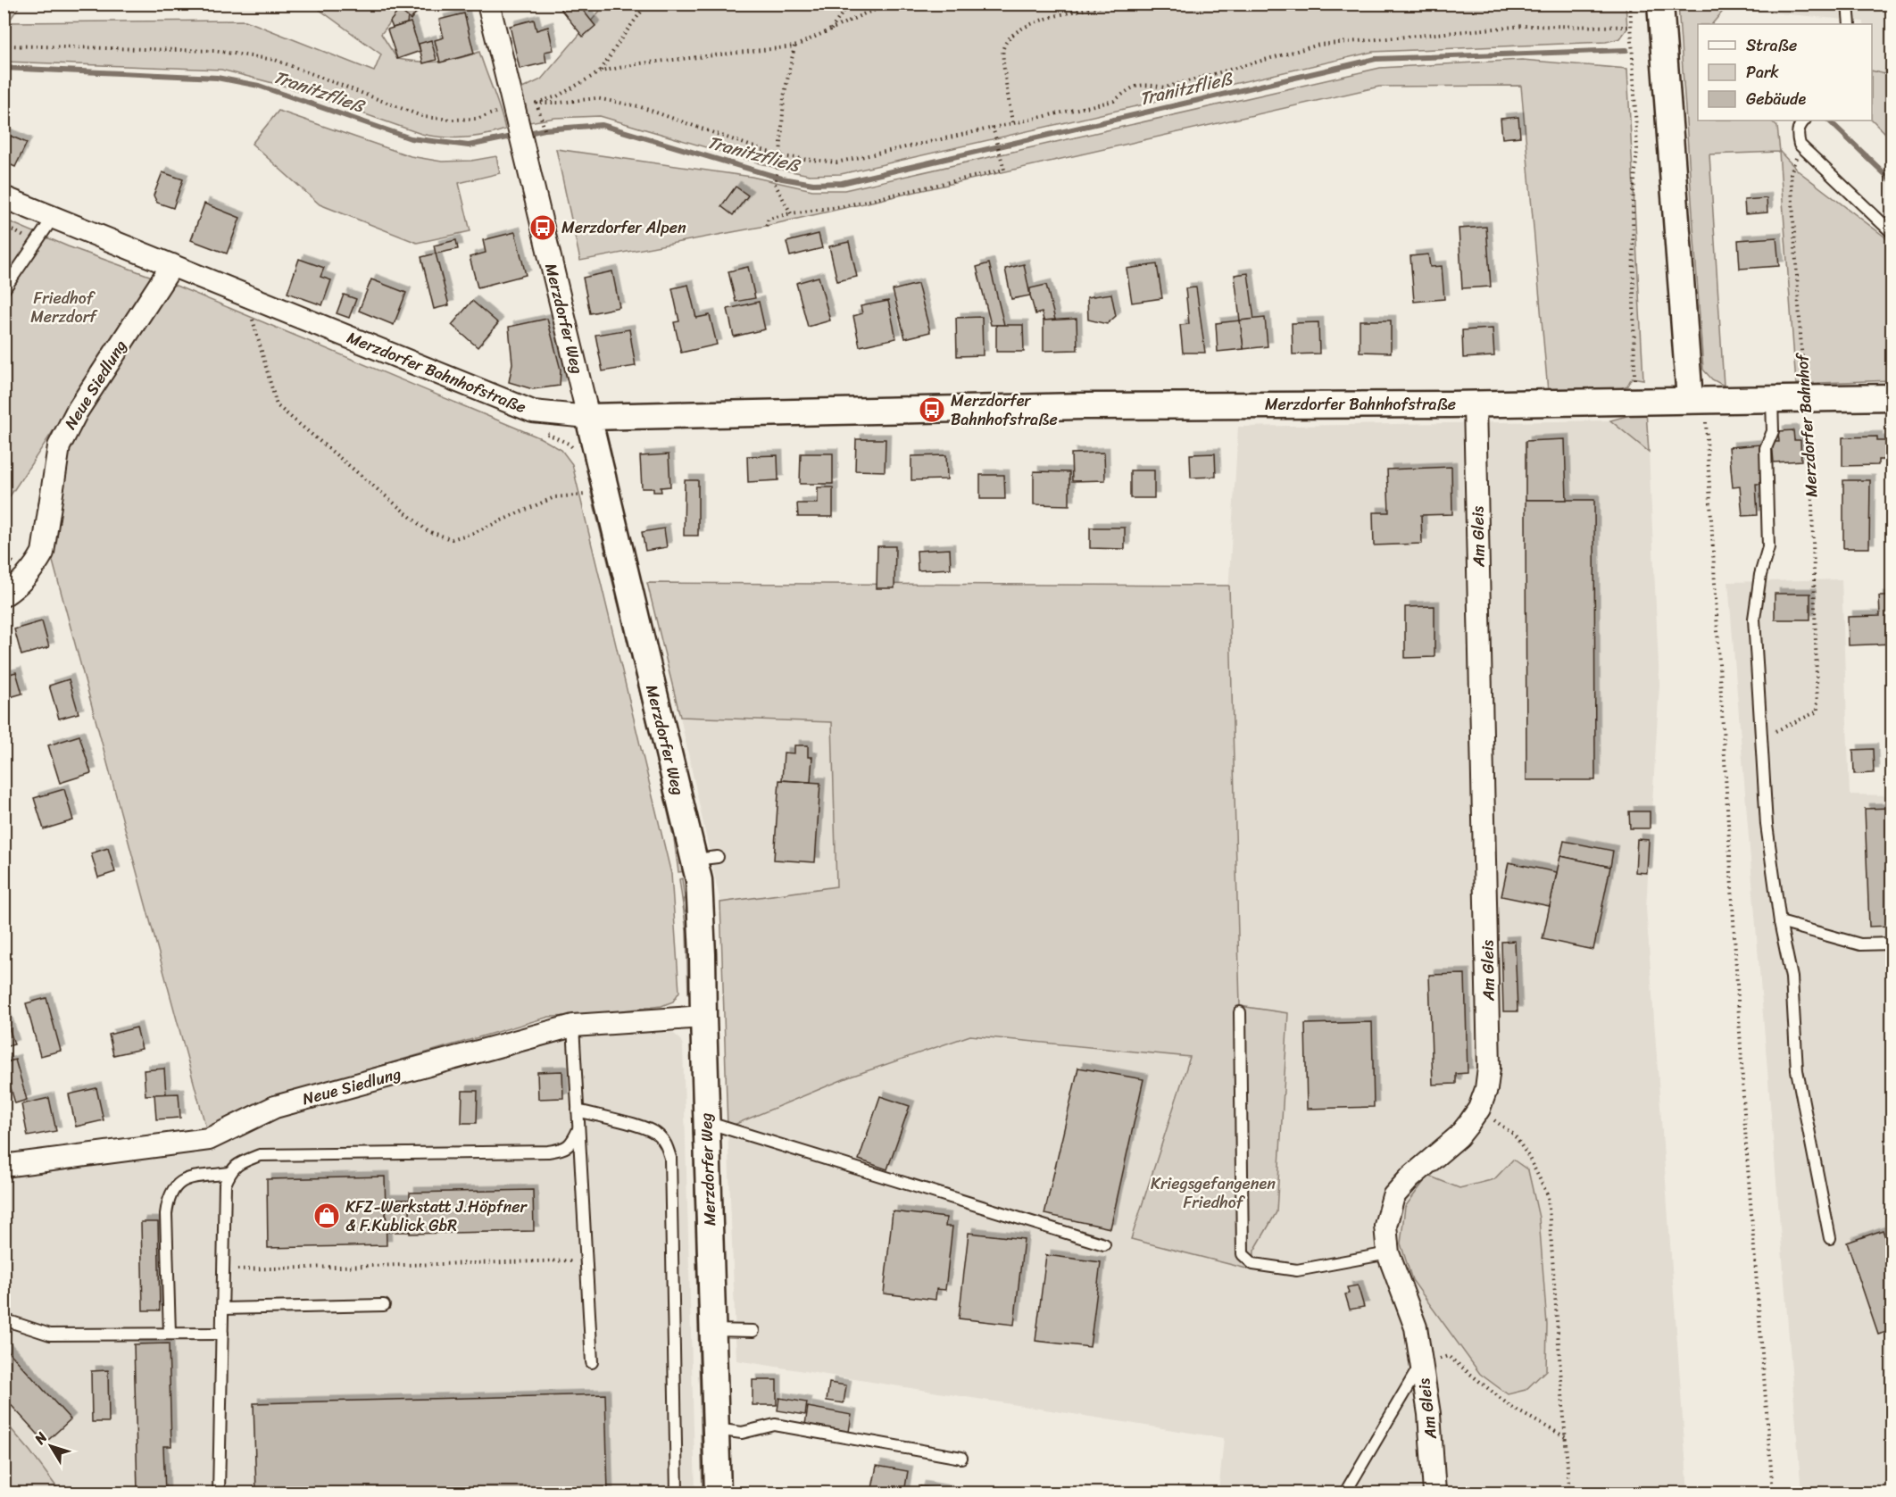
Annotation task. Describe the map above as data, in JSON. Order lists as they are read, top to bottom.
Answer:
{
  "streets": {
    "street": [
      "Merzdorfer Weg",
      "Merzdorfer Bahnhofstraße",
      "Neue Siedlung",
      "Am Gleis"
    ],
    "path": ["Merzdorfer Bahnhof"]
  },
  "crossings": [
    ["Merzdorfer Weg", "Merzdorfer Bahnhofstraße"],
    ["Merzdorfer Weg", "Neue Siedlung"],
    ["Merzdorfer Bahnhofstraße", "Neue Siedlung"],
    ["Merzdorfer Bahnhofstraße", "Merzdorfer Bahnhof"],
    ["Merzdorfer Bahnhofstraße", "Am Gleis"]
  ],
  "water": ["Tranitzfließ"],
  "parks": ["Friedhof Merzdorf", "Kriegsgefangenen Friedhof"],
  "places": {
    "bus stop": ["Merzdorfer Alpen", "Merzdorfer Bahnhofstraße"],
    "shop": ["KFZ-Werkstatt J.Höpfner & F.Kublick GbR"]
  },
  "legend": ["Straße", "Park", "Gebäude"],
  "north": "top left"
}
